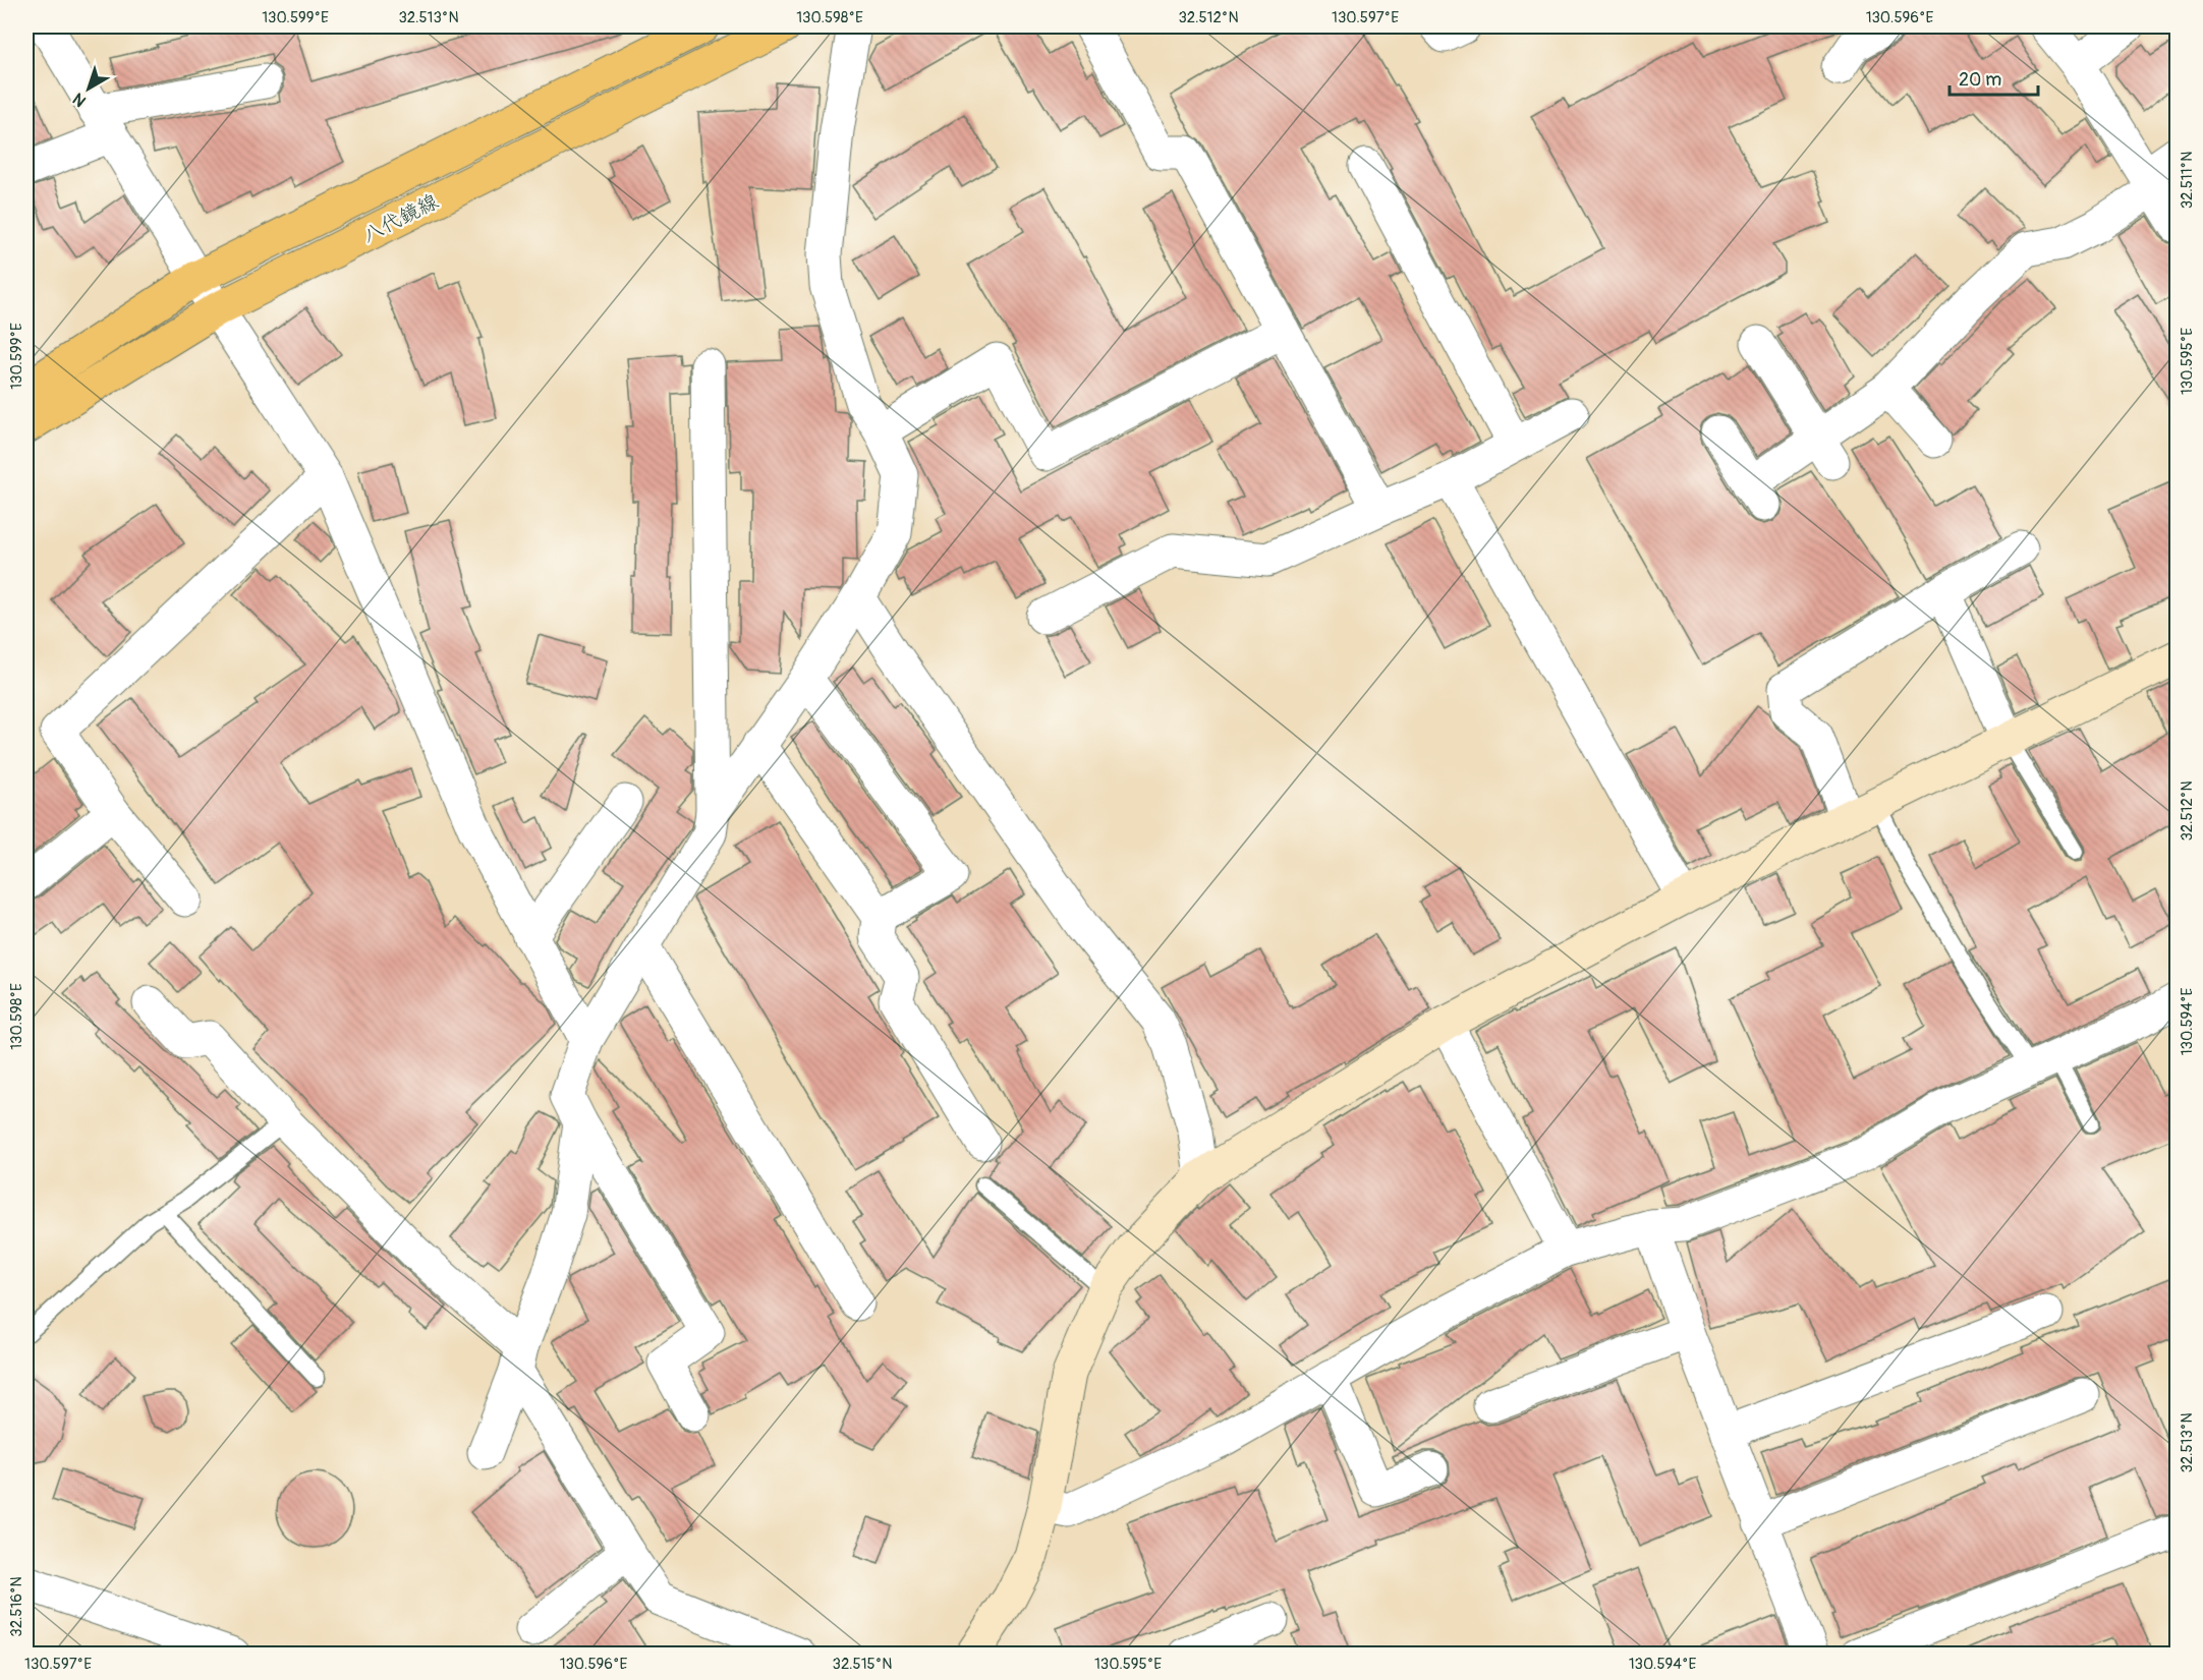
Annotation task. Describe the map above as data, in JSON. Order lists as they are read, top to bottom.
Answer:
{
  "streets": {
    "main road": ["八代鏡線"]
  },
  "scale_bar": "20 m",
  "north": "bottom left",
  "coordinates": [
    "130.599°E",
    "32.513°N",
    "130.598°E",
    "32.512°N",
    "130.597°E",
    "130.596°E",
    "32.511°N",
    "130.595°E",
    "130.594°E",
    "32.516°N",
    "32.515°N"
  ]
}
